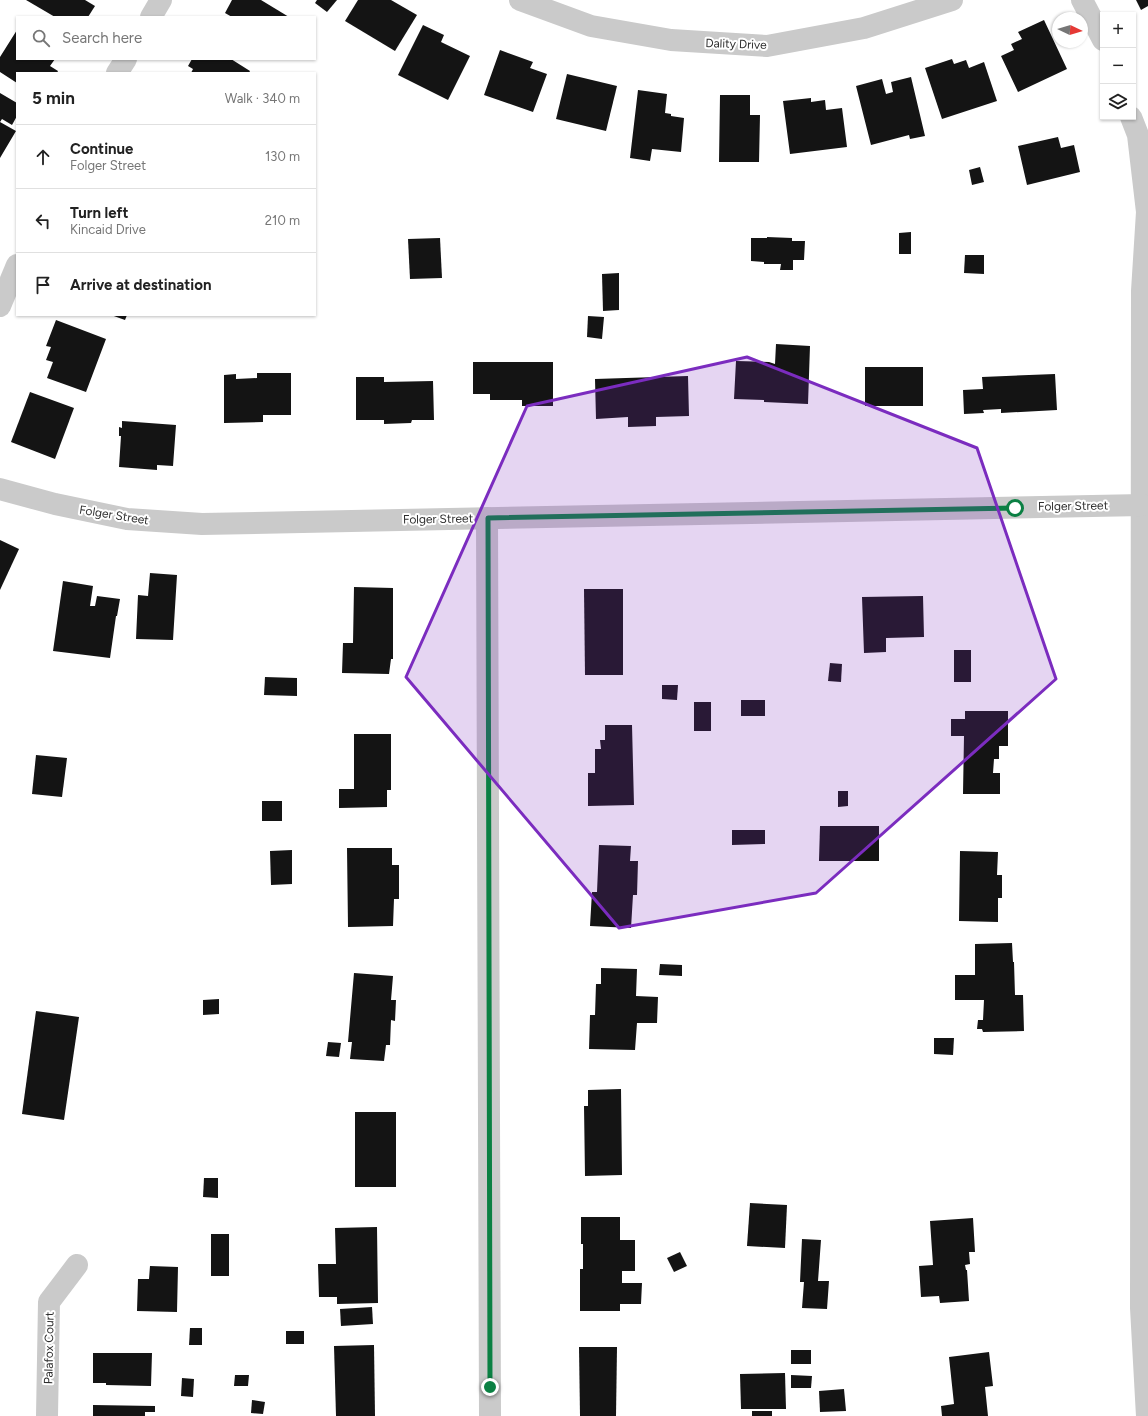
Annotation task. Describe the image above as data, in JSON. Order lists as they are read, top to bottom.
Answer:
{
  "streets": {
    "street": ["Dality Drive", "Folger Street", "Palafox Court"]
  },
  "north": "right",
  "page": {
    "map_buttons": ["+", "−"],
    "search": "Search here",
    "heading": ["5 min", "Walk · 340 m"],
    "list": [
      ["Continue", "Folger Street", "130 m"],
      ["Turn left", "Kincaid Drive", "210 m"],
      "Arrive at destination"
    ]
  }
}
